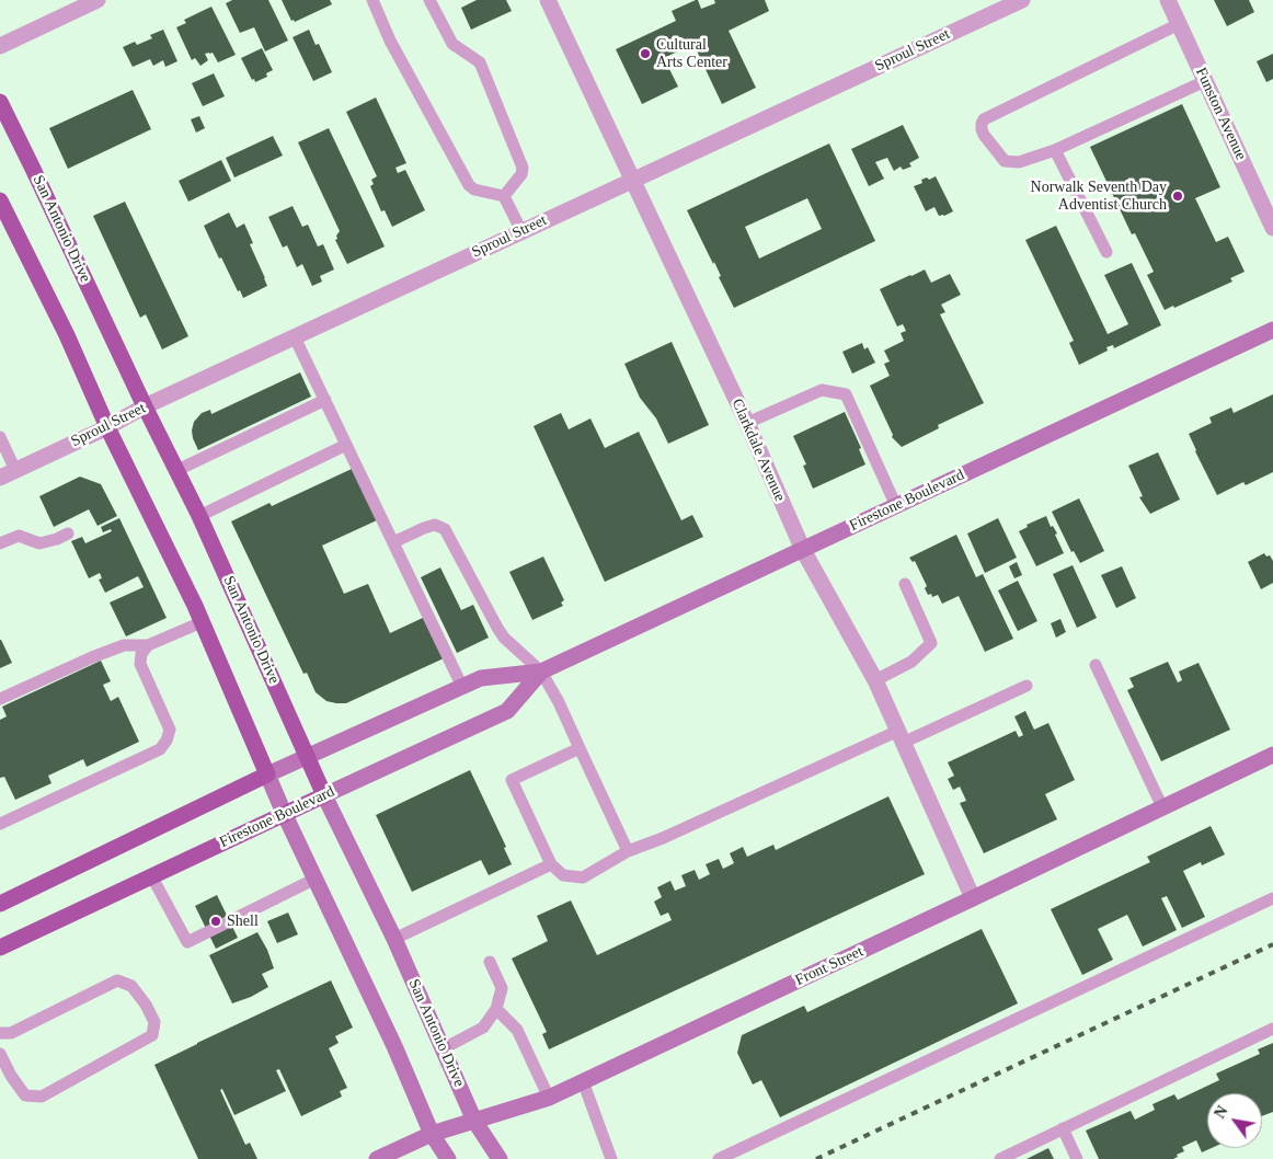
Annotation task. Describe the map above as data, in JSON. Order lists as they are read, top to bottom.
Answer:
{
  "streets": {
    "main road": ["San Antonio Drive", "Firestone Boulevard"],
    "street": [
      "Sproul Street",
      "Funston Avenue",
      "Clarkdale Avenue",
      "Front Street"
    ]
  },
  "crossings": [
    ["Sproul Street", "San Antonio Drive"],
    ["Sproul Street", "Clarkdale Avenue"],
    ["San Antonio Drive", "Firestone Boulevard"],
    ["San Antonio Drive", "Front Street"],
    ["Clarkdale Avenue", "Firestone Boulevard"],
    ["Clarkdale Avenue", "Front Street"]
  ],
  "places": ["Cultural Arts Center", "Norwalk Seventh Day Adventist Church", "Shell"],
  "north": "top left"
}
